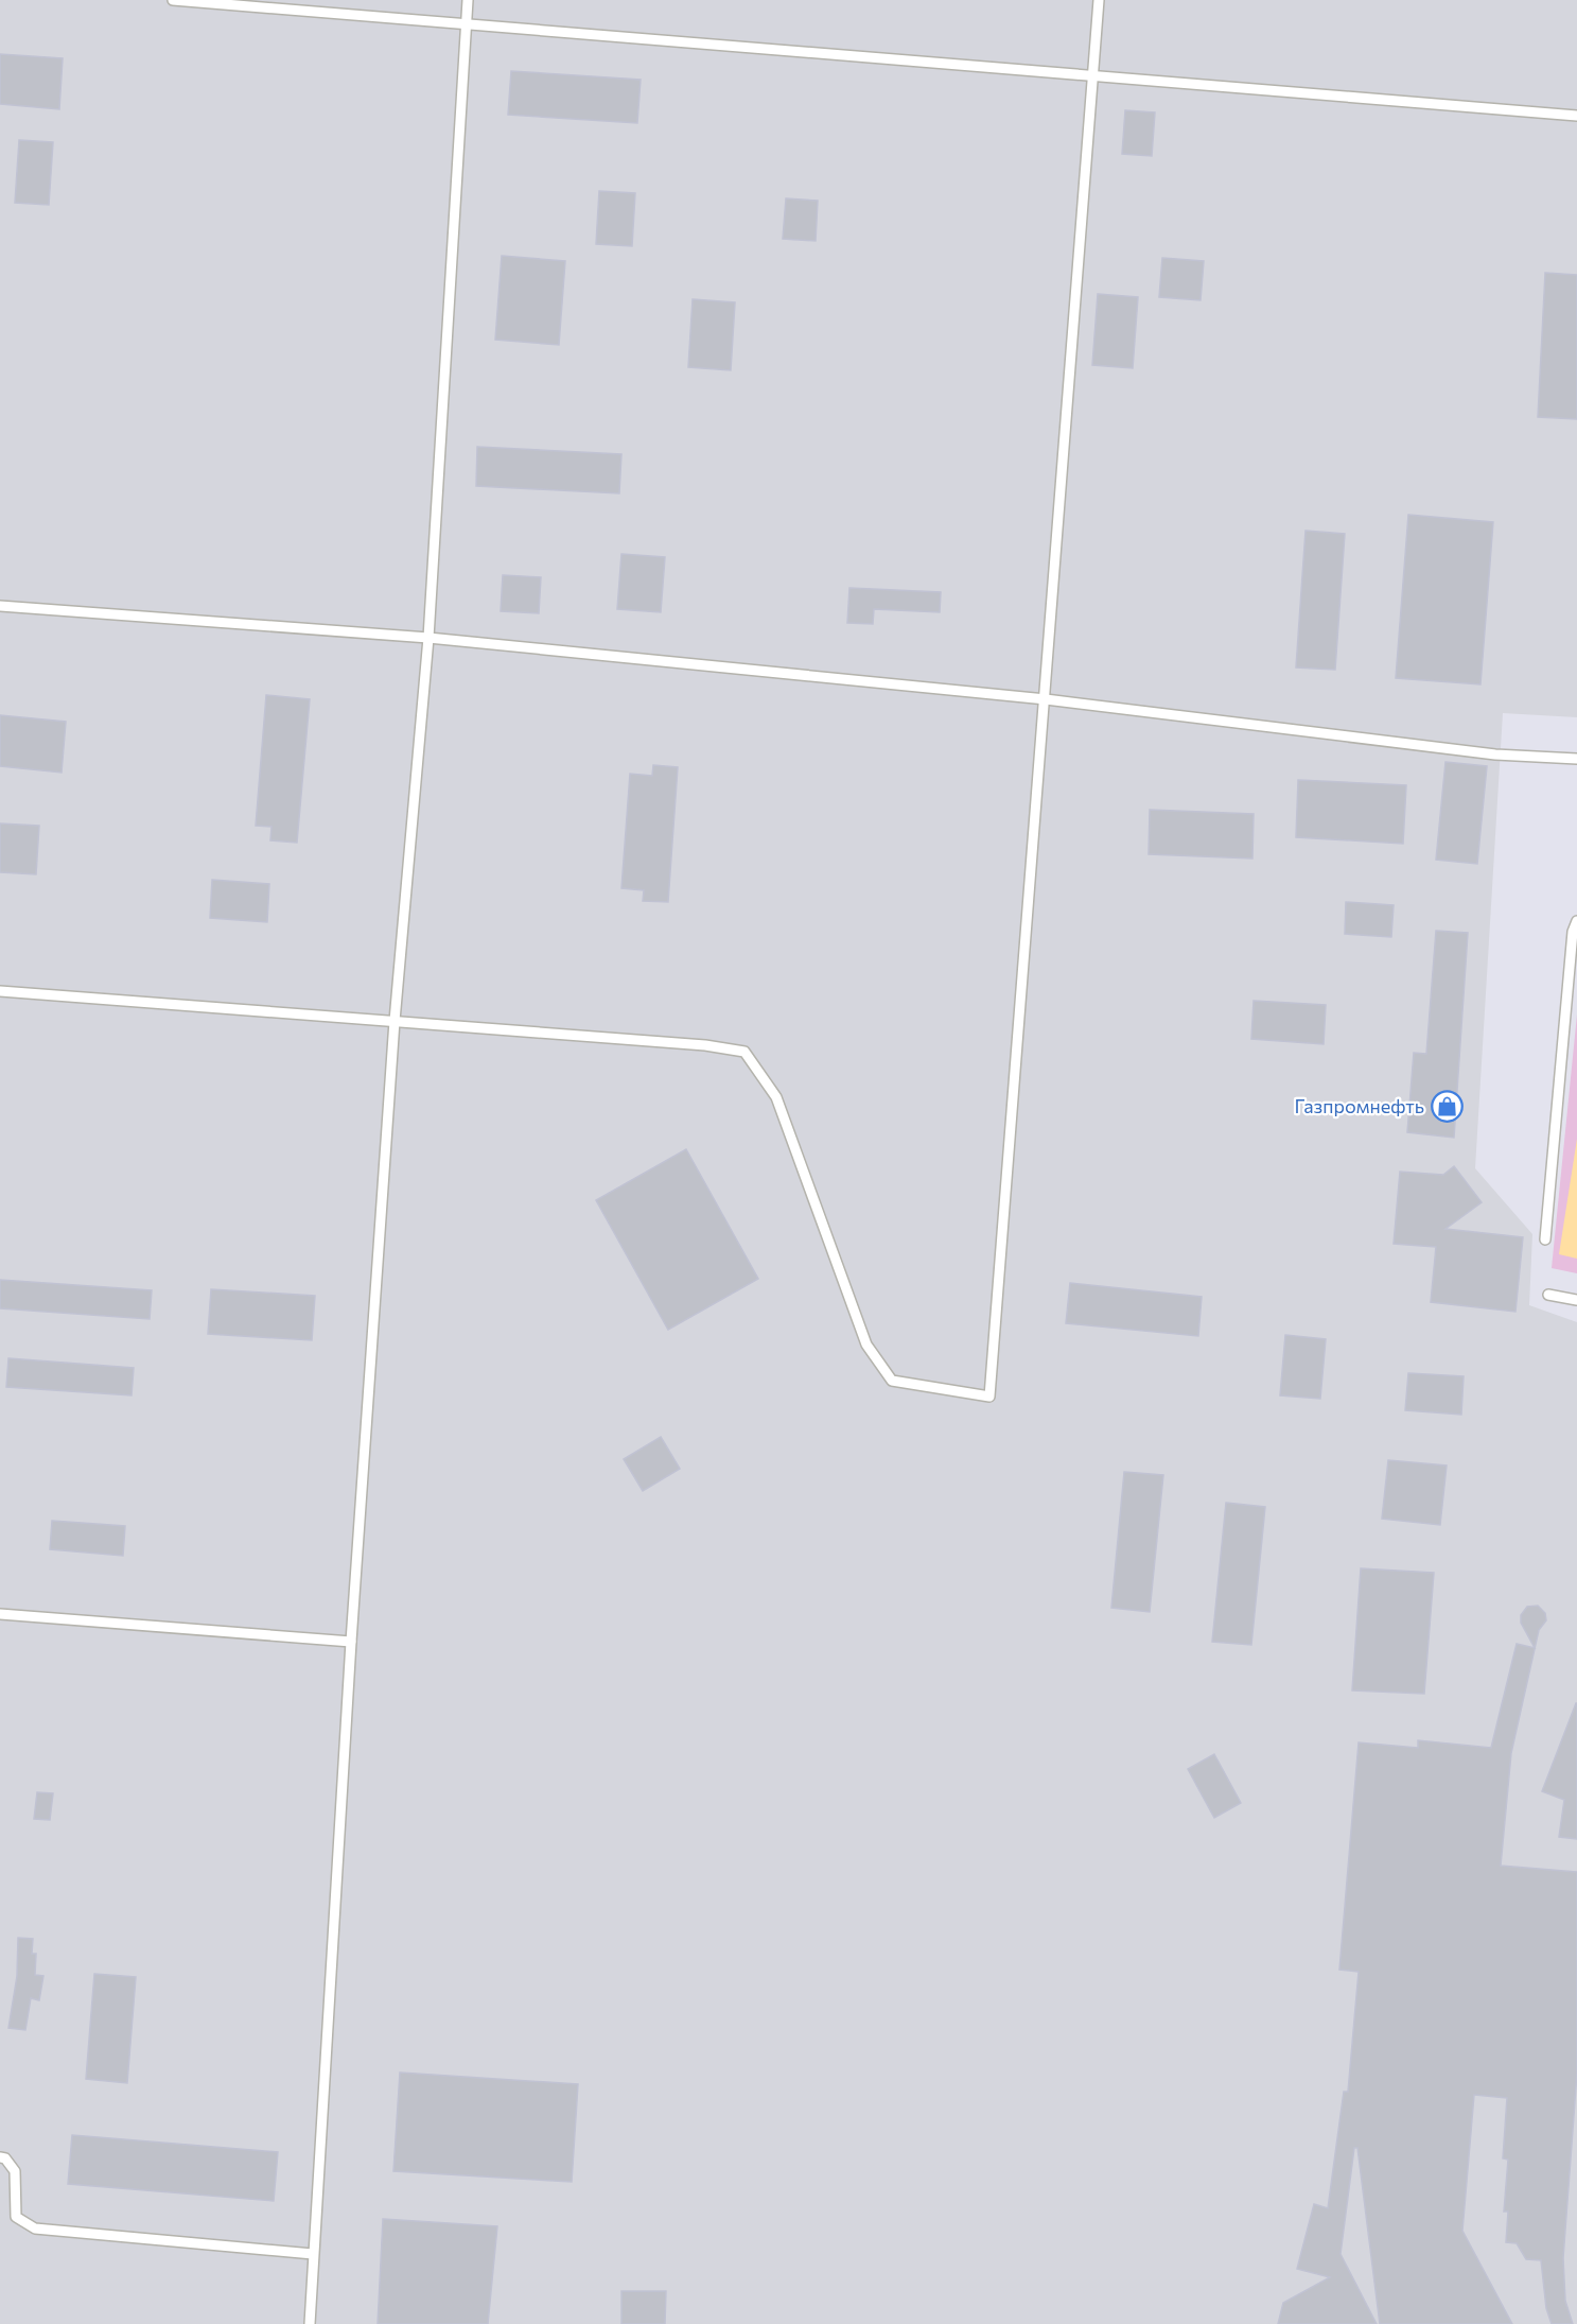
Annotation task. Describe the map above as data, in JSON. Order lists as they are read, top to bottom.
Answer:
{
  "places": {
    "shop": ["Газпромнефть"]
  }
}
